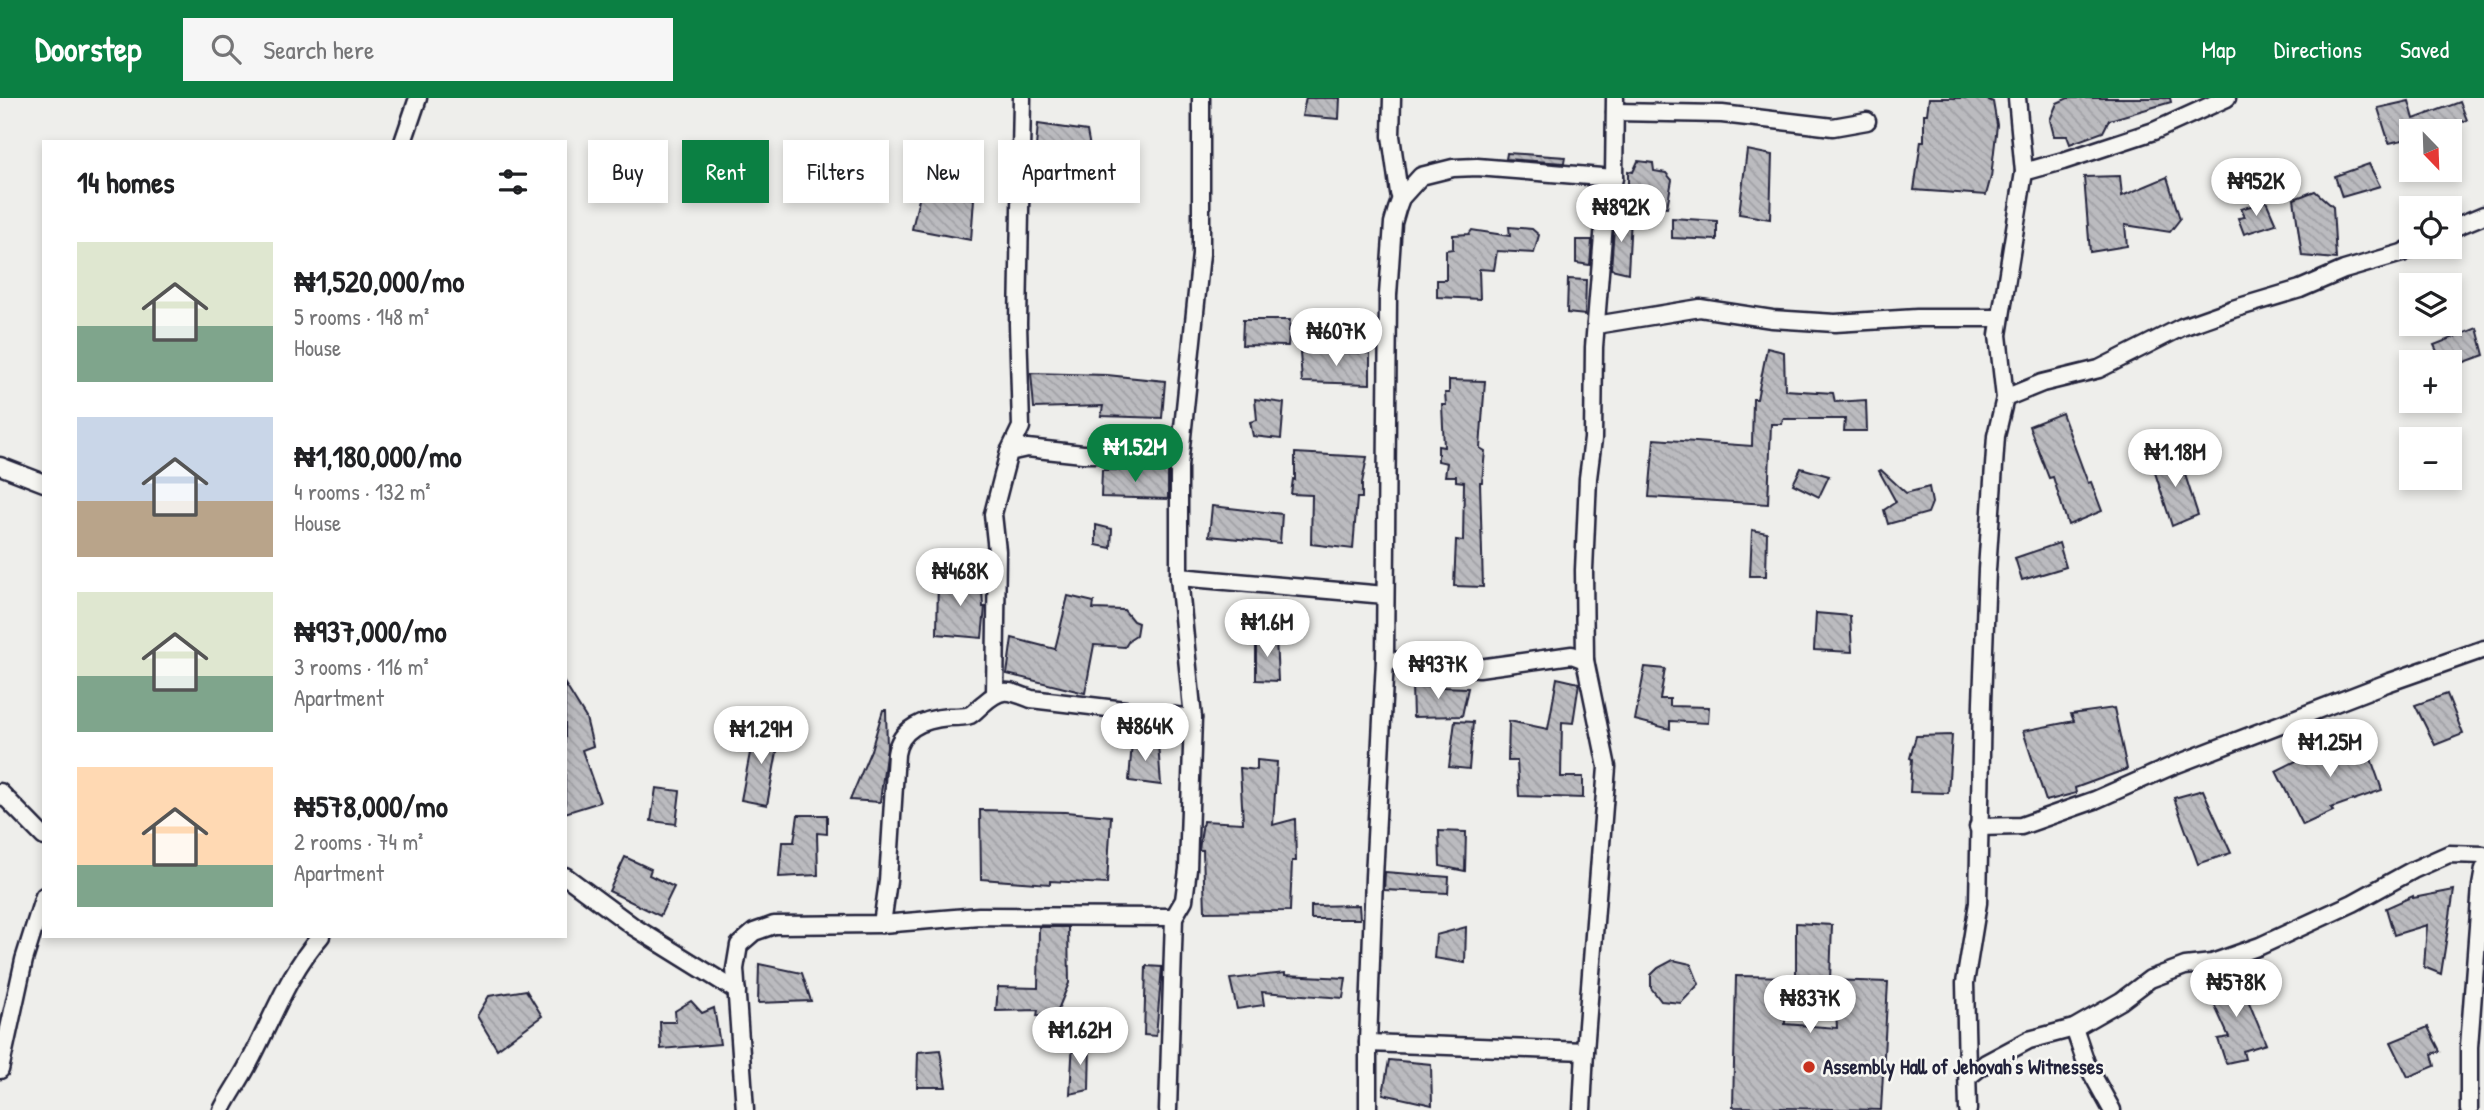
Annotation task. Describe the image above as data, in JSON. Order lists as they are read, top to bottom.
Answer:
{
  "places": ["Assembly Hall of Jehovah's Witnesses"],
  "north": "bottom right",
  "page": {
    "header": "Doorstep",
    "search": "Search here",
    "nav": ["Map", "Directions", "Saved"],
    "map_buttons": ["+", "−"],
    "chip": [
      "Buy",
      "Rent",
      "Filters",
      "New",
      "Apartment"
    ],
    "heading": "14 homes",
    "price": [
      "₦952K",
      "₦892K",
      "₦607K",
      "₦1.52M",
      "₦1.18M",
      "₦468K",
      "₦1.6M",
      "₦937K",
      "₦864K",
      "₦1.29M",
      "₦1.25M",
      "₦578K",
      "₦837K",
      "₦1.62M"
    ],
    "list": [
      {
        "name": "₦1,520,000/mo",
        "note": "5 rooms · 148 m² · House"
      },
      {
        "name": "₦1,180,000/mo",
        "note": "4 rooms · 132 m² · House"
      },
      {
        "name": "₦937,000/mo",
        "note": "3 rooms · 116 m² · Apartment"
      },
      {
        "name": "₦578,000/mo",
        "note": "2 rooms · 74 m² · Apartment"
      }
    ]
  }
}
